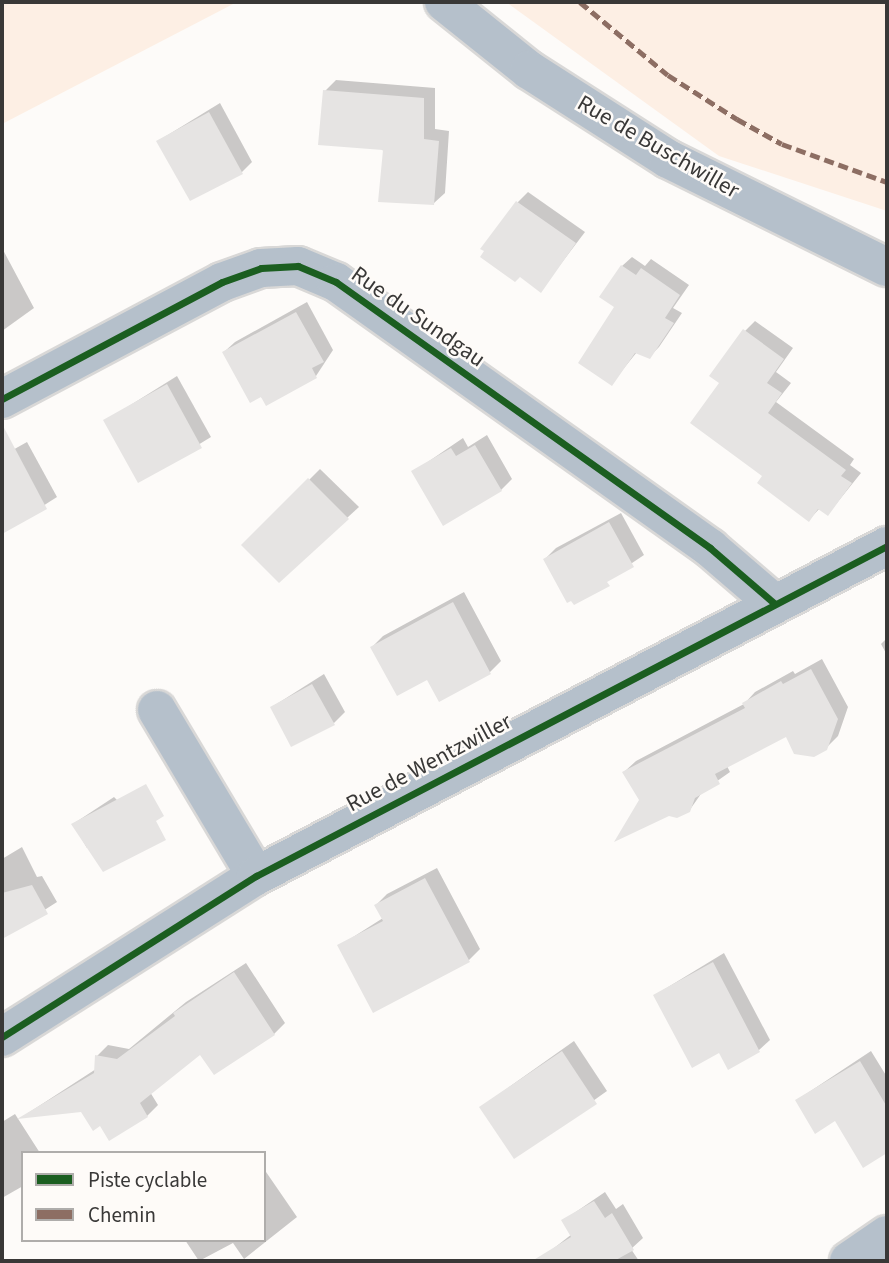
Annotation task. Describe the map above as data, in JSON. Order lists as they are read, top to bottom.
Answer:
{
  "streets": {
    "street": ["Rue de Buschwiller", "Rue du Sundgau", "Rue de Wentzwiller"]
  },
  "crossings": [
    ["Rue du Sundgau", "Rue de Wentzwiller"]
  ],
  "legend": ["Piste cyclable", "Chemin"]
}
